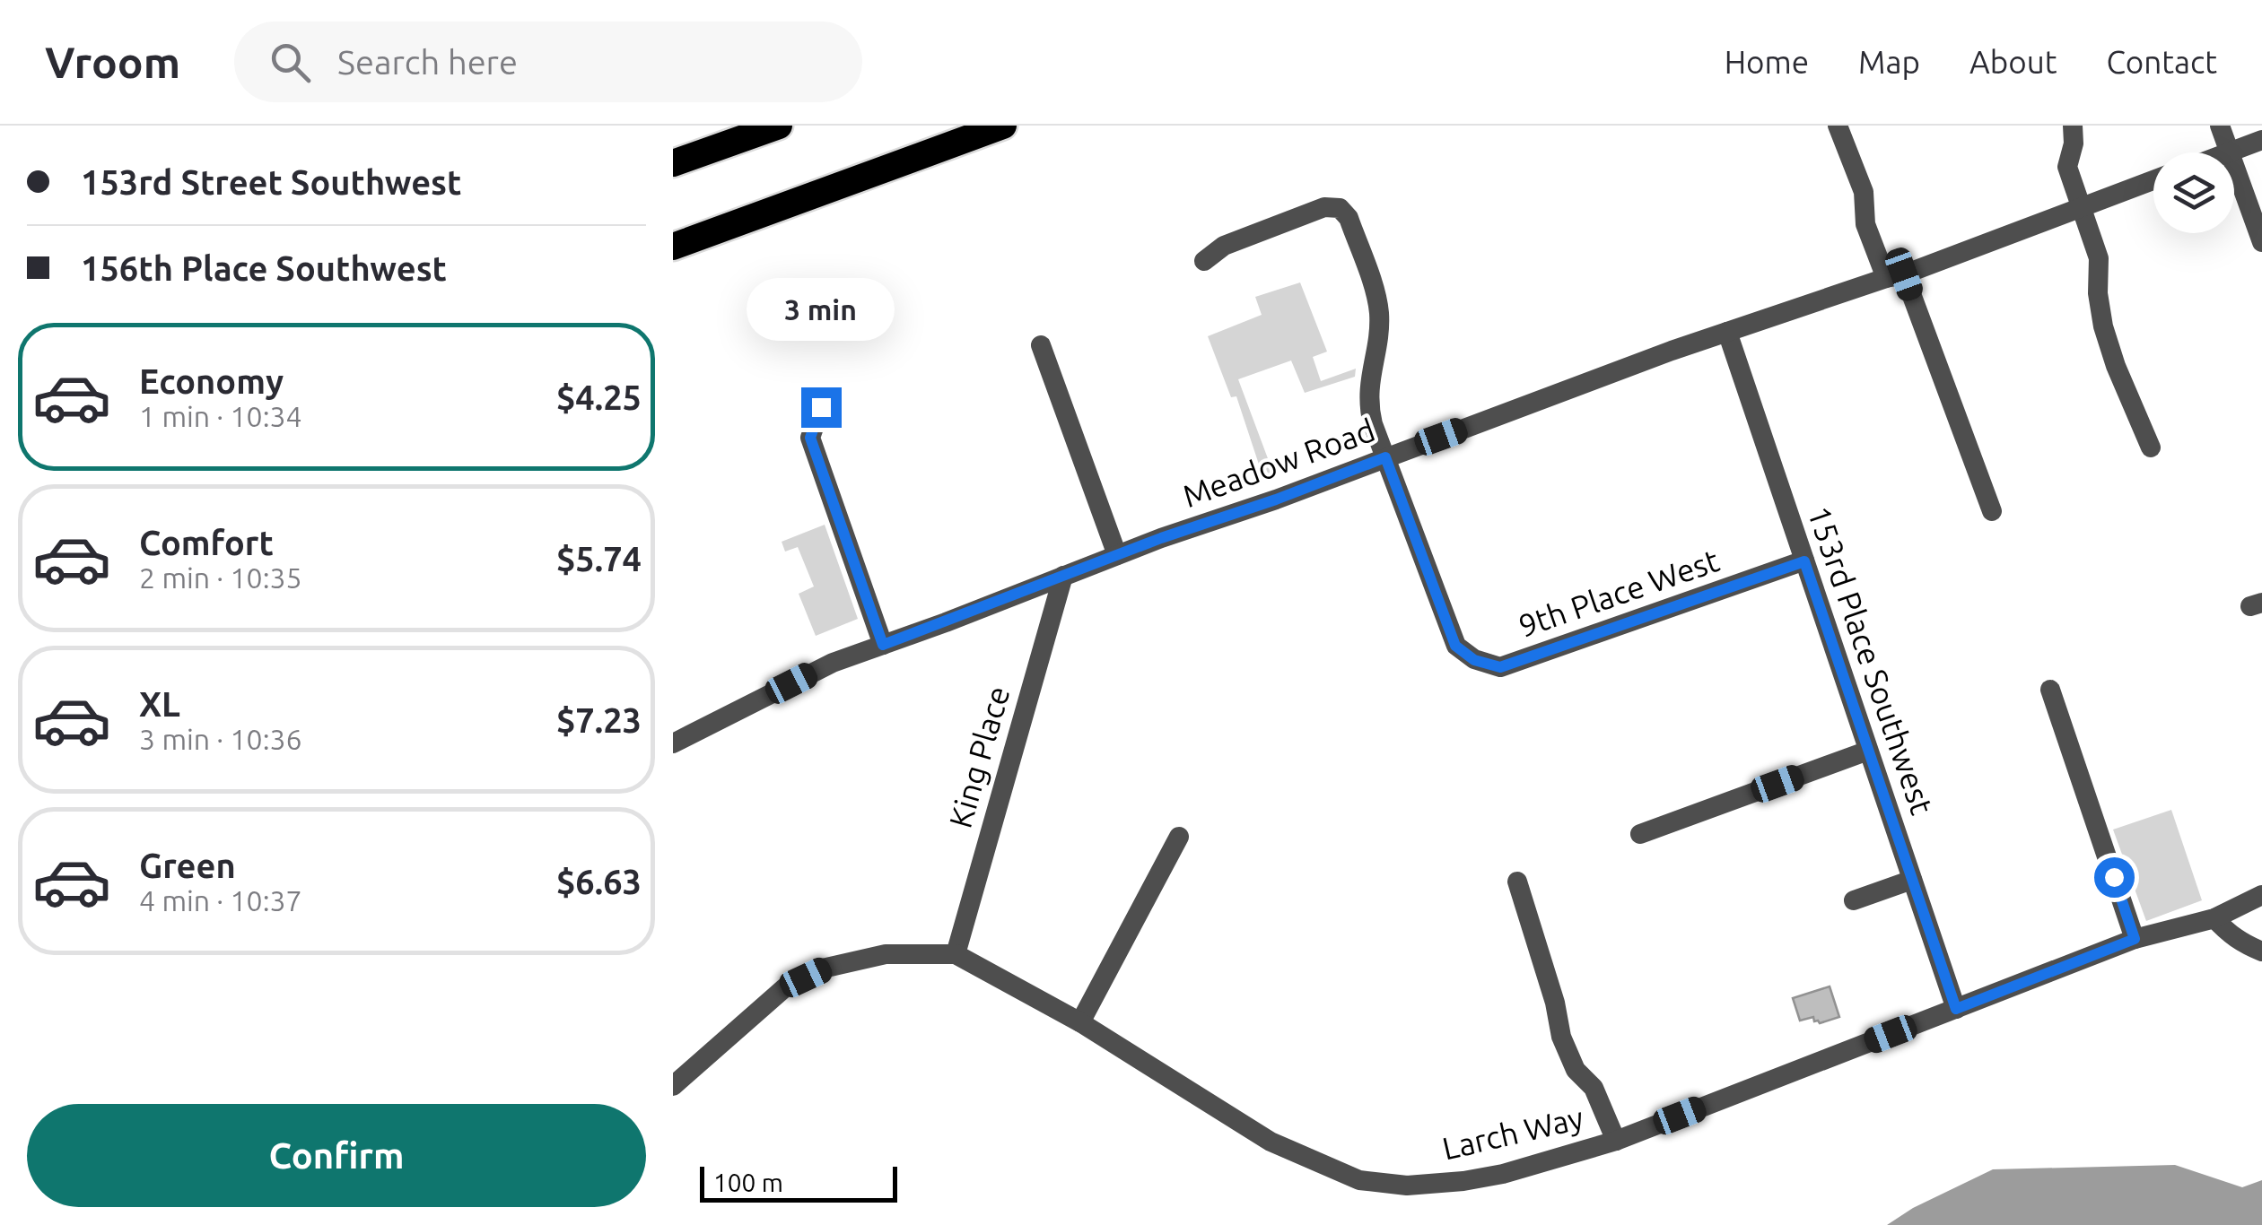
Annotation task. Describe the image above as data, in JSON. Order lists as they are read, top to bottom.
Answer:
{
  "streets": {
    "street": [
      "Meadow Road",
      "9th Place West",
      "153rd Place Southwest",
      "King Place",
      "Larch Way"
    ]
  },
  "crossings": [
    ["Meadow Road", "9th Place West"],
    ["Meadow Road", "153rd Place Southwest"],
    ["Meadow Road", "King Place"],
    ["9th Place West", "153rd Place Southwest"],
    ["153rd Place Southwest", "Larch Way"],
    ["King Place", "Larch Way"]
  ],
  "scale_bar": "100 m",
  "page": {
    "header": "Vroom",
    "search": "Search here",
    "nav": [
      "Home",
      "Map",
      "About",
      "Contact"
    ],
    "banner": ["153rd Street Southwest", "156th Place Southwest"],
    "bubble": "3 min",
    "list": [
      {
        "name": "Economy",
        "note": "1 min · 10:34",
        "value": "$4.25"
      },
      {
        "name": "Comfort",
        "note": "2 min · 10:35",
        "value": "$5.74"
      },
      {
        "name": "XL",
        "note": "3 min · 10:36",
        "value": "$7.23"
      },
      {
        "name": "Green",
        "note": "4 min · 10:37",
        "value": "$6.63"
      }
    ],
    "buttons": "Confirm",
    "scale": "100 m"
  }
}
